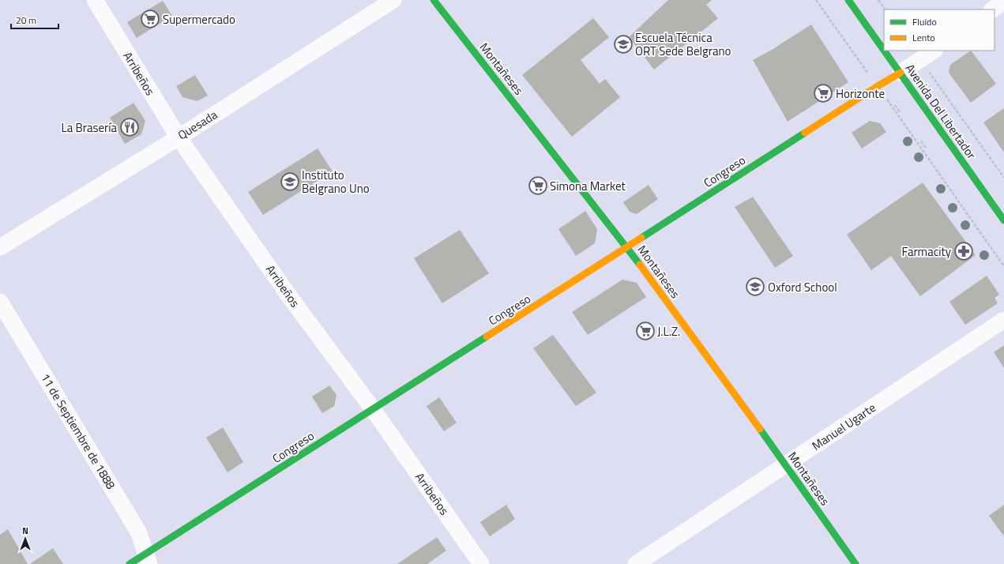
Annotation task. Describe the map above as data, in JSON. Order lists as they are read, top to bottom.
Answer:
{
  "streets": {
    "street": [
      "Montañeses",
      "Arribeños",
      "Avenida Del Libertador",
      "Quesada",
      "Congreso",
      "Manuel Ugarte",
      "11 de Septiembre de 1888"
    ]
  },
  "crossings": [
    ["Montañeses", "Congreso"],
    ["Montañeses", "Manuel Ugarte"],
    ["Arribeños", "Quesada"],
    ["Arribeños", "Congreso"],
    ["Avenida Del Libertador", "Congreso"],
    ["Congreso", "11 de Septiembre de 1888"]
  ],
  "places": {
    "supermarket": [
      "Supermercado",
      "Horizonte",
      "Simona Market",
      "J.L.Z."
    ],
    "school or university": ["Escuela Técnica ORT Sede Belgrano", "Instituto Belgrano Uno", "Oxford School"],
    "restaurant": ["La Brasería"],
    "pharmacy": ["Farmacity"]
  },
  "legend": ["Fluido", "Lento"],
  "scale_bar": "20 m",
  "north": "top"
}
